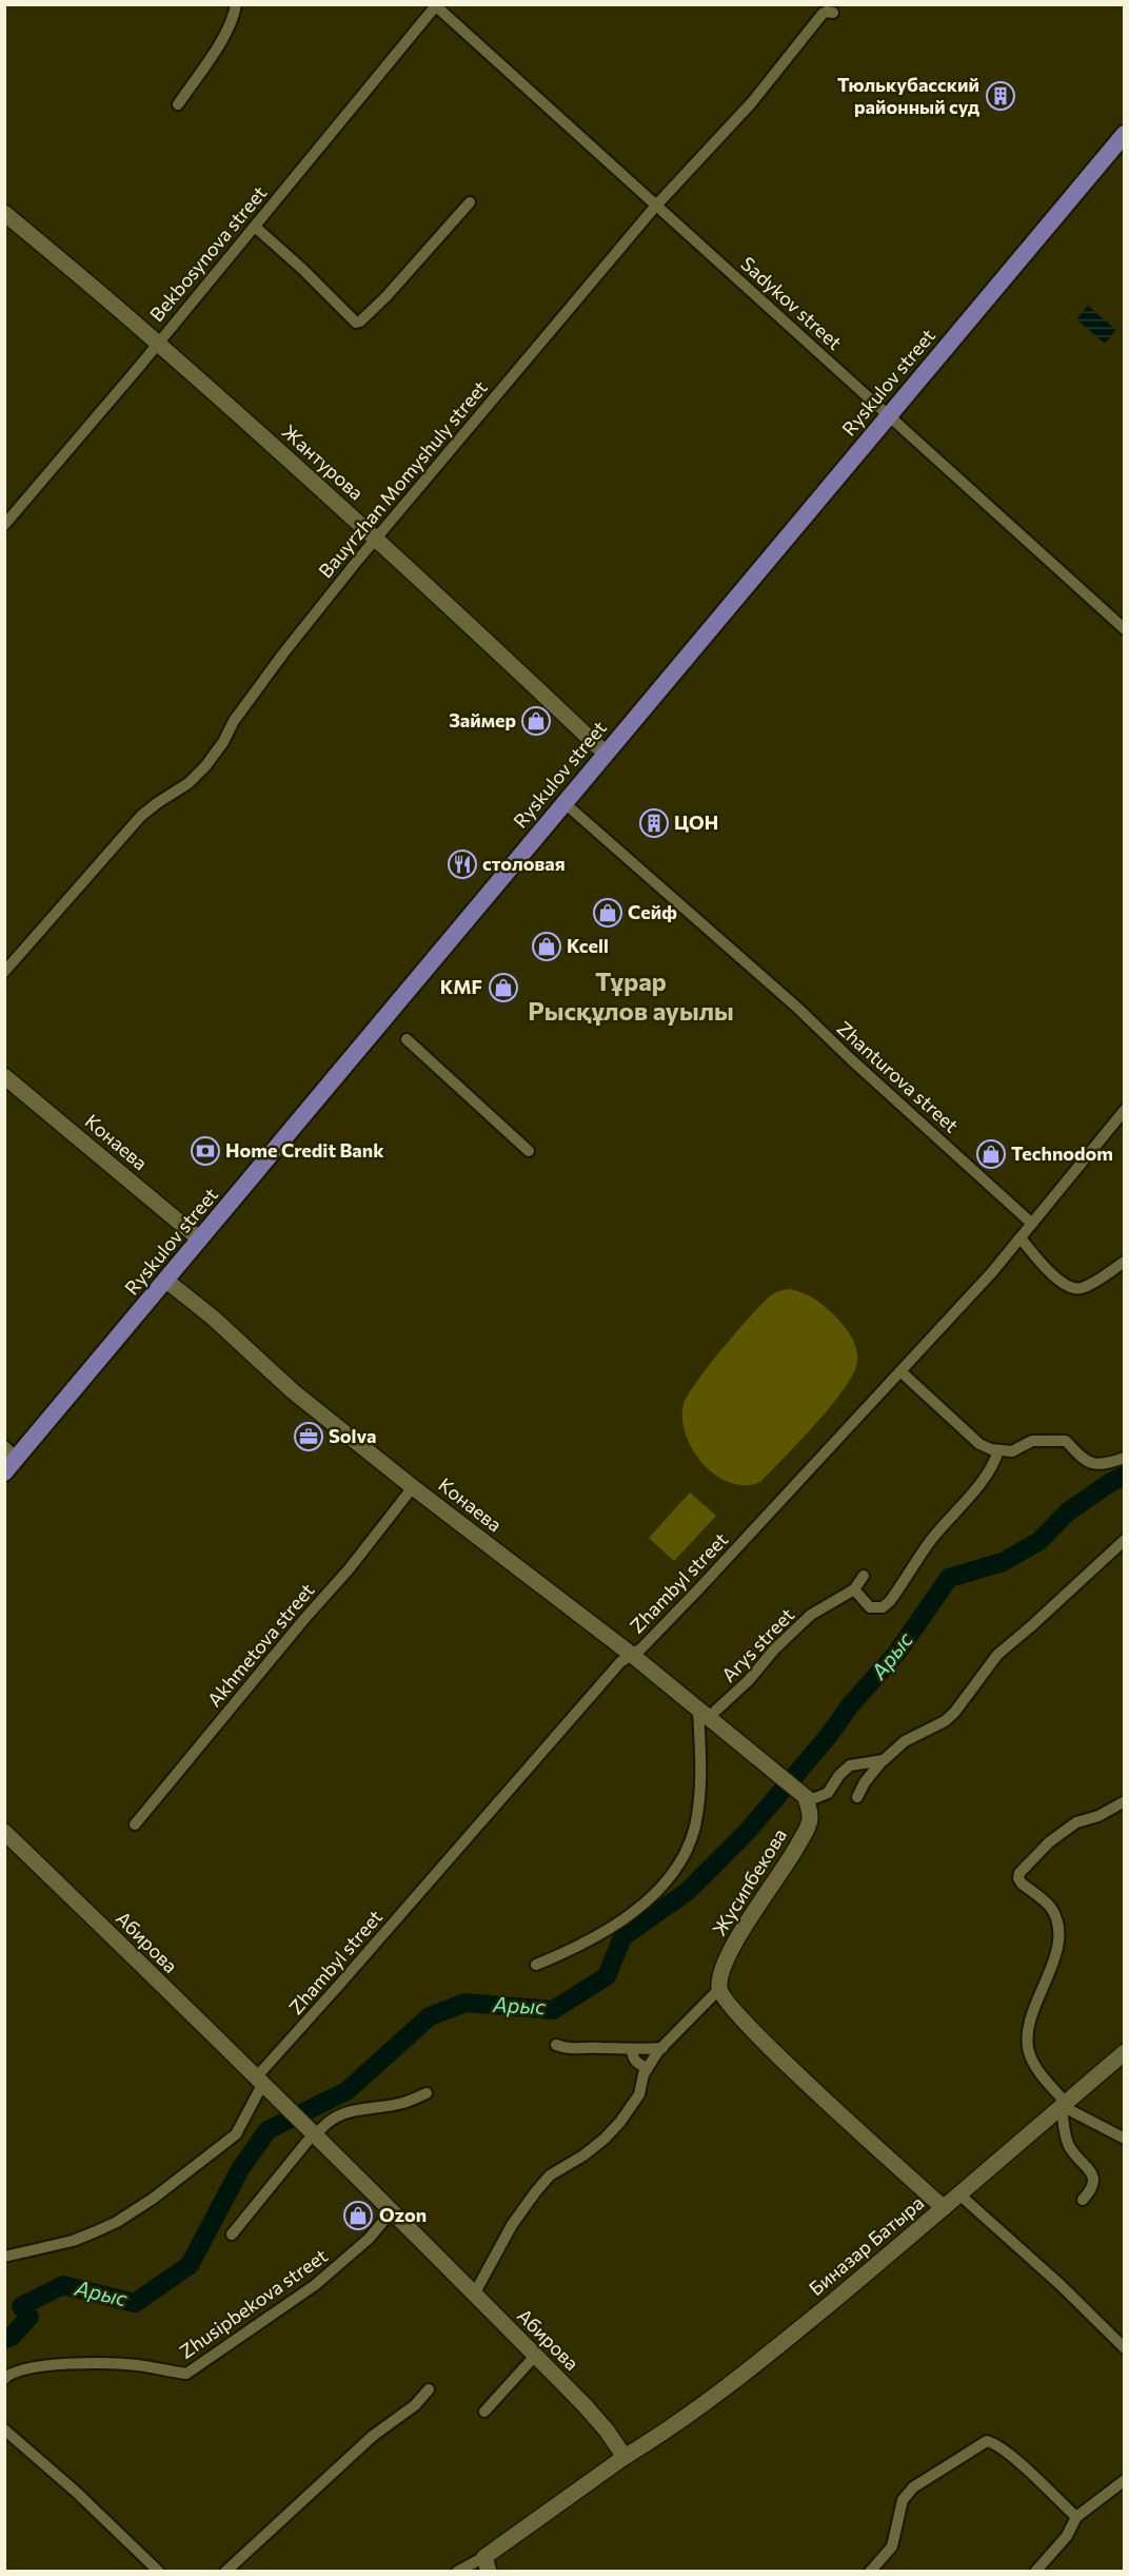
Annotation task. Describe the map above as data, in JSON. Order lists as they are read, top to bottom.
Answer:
{
  "streets": {
    "main road": ["Ryskulov street"],
    "street": [
      "Bekbosynova street",
      "Sadykov street",
      "Жантурова",
      "Bauyrzhan Momyshuly street",
      "Zhanturova street",
      "Конаева",
      "Zhambyl street",
      "Akhmetova street",
      "Arys street",
      "Жусипбекова",
      "Абирова",
      "Биназар Батыра",
      "Zhusipbekova street"
    ]
  },
  "crossings": [
    ["Bekbosynova street", "Sadykov street"],
    ["Bekbosynova street", "Жантурова"],
    ["Sadykov street", "Ryskulov street"],
    ["Sadykov street", "Bauyrzhan Momyshuly street"],
    ["Ryskulov street", "Жантурова"],
    ["Ryskulov street", "Zhanturova street"],
    ["Ryskulov street", "Конаева"],
    ["Жантурова", "Bauyrzhan Momyshuly street"],
    ["Zhanturova street", "Zhambyl street"],
    ["Конаева", "Zhambyl street"],
    ["Конаева", "Akhmetova street"],
    ["Конаева", "Arys street"],
    ["Конаева", "Жусипбекова"],
    ["Zhambyl street", "Абирова"],
    ["Абирова", "Биназар Батыра"],
    ["Абирова", "Zhusipbekova street"]
  ],
  "districts": ["Тұрар Рысқұлов ауылы"],
  "water": ["Арыс"],
  "places": {
    "building": ["Тюлькубасский районный суд", "ЦОН"],
    "shop": [
      "Займер",
      "Сейф",
      "Kcell",
      "KMF",
      "Technodom",
      "Ozon"
    ],
    "restaurant": ["столовая"],
    "bank": ["Home Credit Bank"],
    "office": ["Solva"]
  }
}
